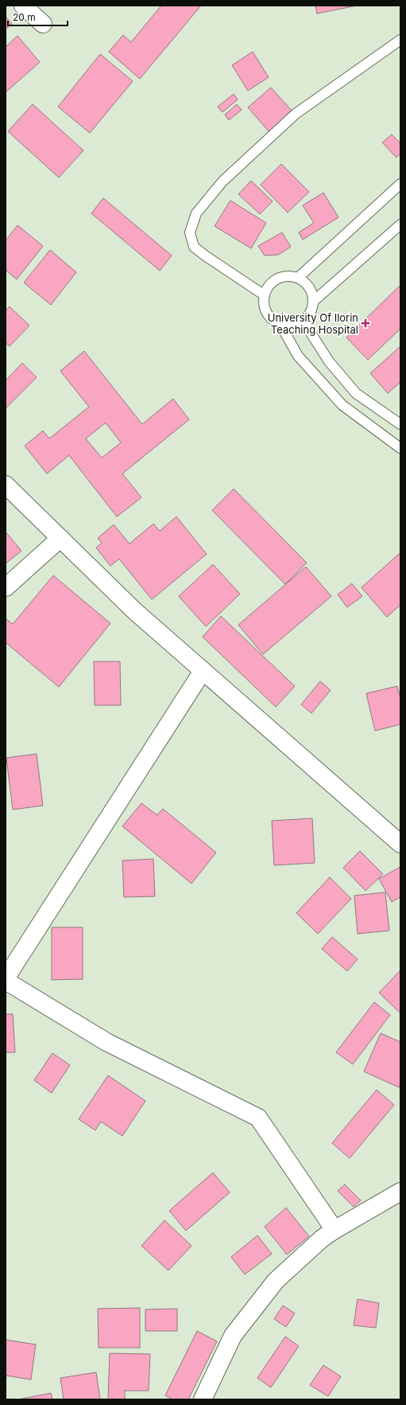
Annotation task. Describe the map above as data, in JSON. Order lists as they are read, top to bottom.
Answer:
{
  "places": {
    "health": ["University Of Ilorin Teaching Hospital"]
  },
  "scale_bar": "20 m"
}
